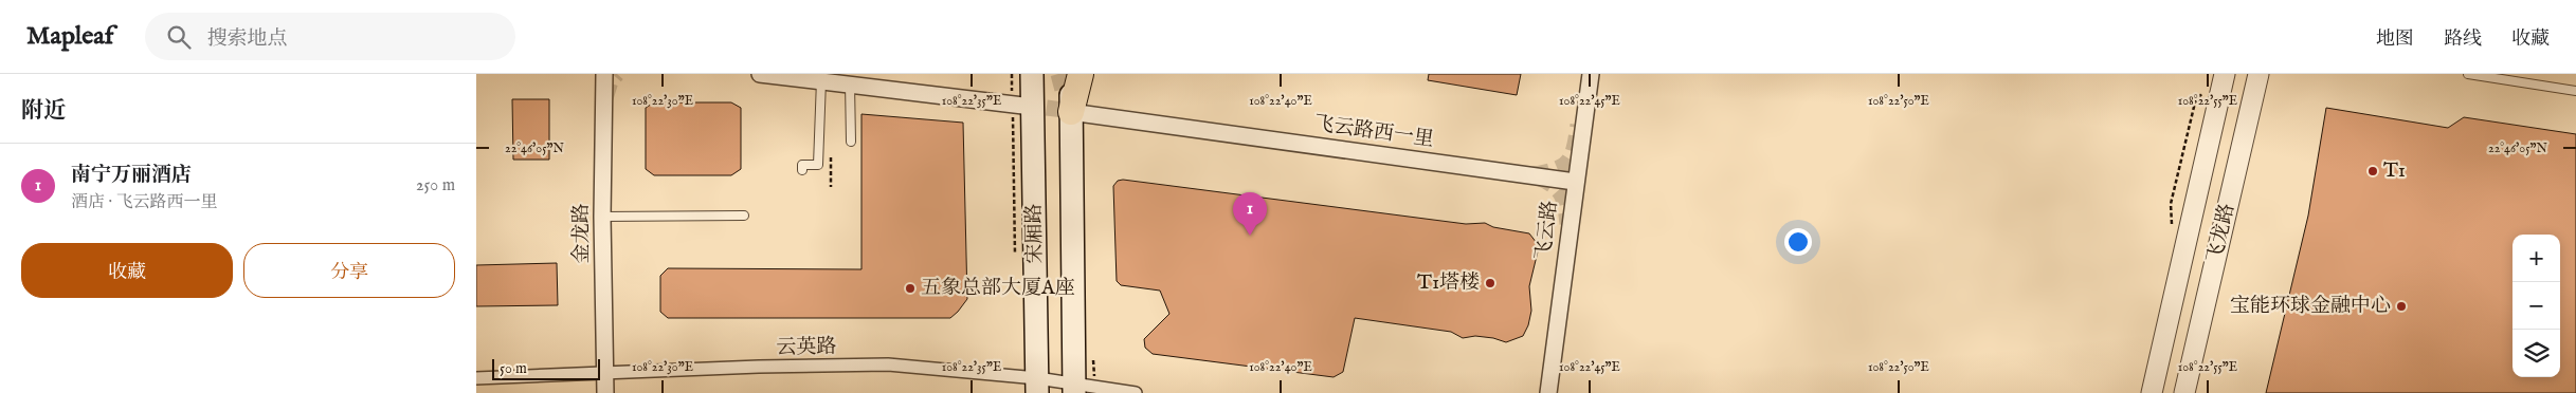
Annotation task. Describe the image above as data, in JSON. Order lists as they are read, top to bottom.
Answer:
{
  "streets": {
    "main road": ["宋厢路"],
    "street": [
      "飞云路西一里",
      "飞云路",
      "金龙路",
      "飞龙路",
      "云英路"
    ]
  },
  "crossings": [
    ["飞云路西一里", "飞云路"],
    ["飞云路西一里", "宋厢路"],
    ["金龙路", "云英路"],
    ["宋厢路", "云英路"]
  ],
  "places": [
    "T1",
    "T1塔楼",
    "五象总部大厦A座",
    "宝能环球金融中心"
  ],
  "scale_bar": "50 m",
  "page": {
    "header": "Mapleaf",
    "search": "搜索地点",
    "nav": ["地图", "路线", "收藏"],
    "heading": "附近",
    "list": [
      {
        "mark": "1",
        "name": "南宁万丽酒店",
        "note": "酒店 · 飞云路西一里",
        "value": "250 m"
      }
    ],
    "pins": "1",
    "buttons": ["收藏", "分享"],
    "map_buttons": ["+", "−"],
    "scale": "50 m"
  },
  "coordinates": [
    "108°22'30\"E",
    "108°22'35\"E",
    "108°22'40\"E",
    "108°22'45\"E",
    "108°22'50\"E",
    "108°22'55\"E",
    "22°46'05\"N"
  ]
}
